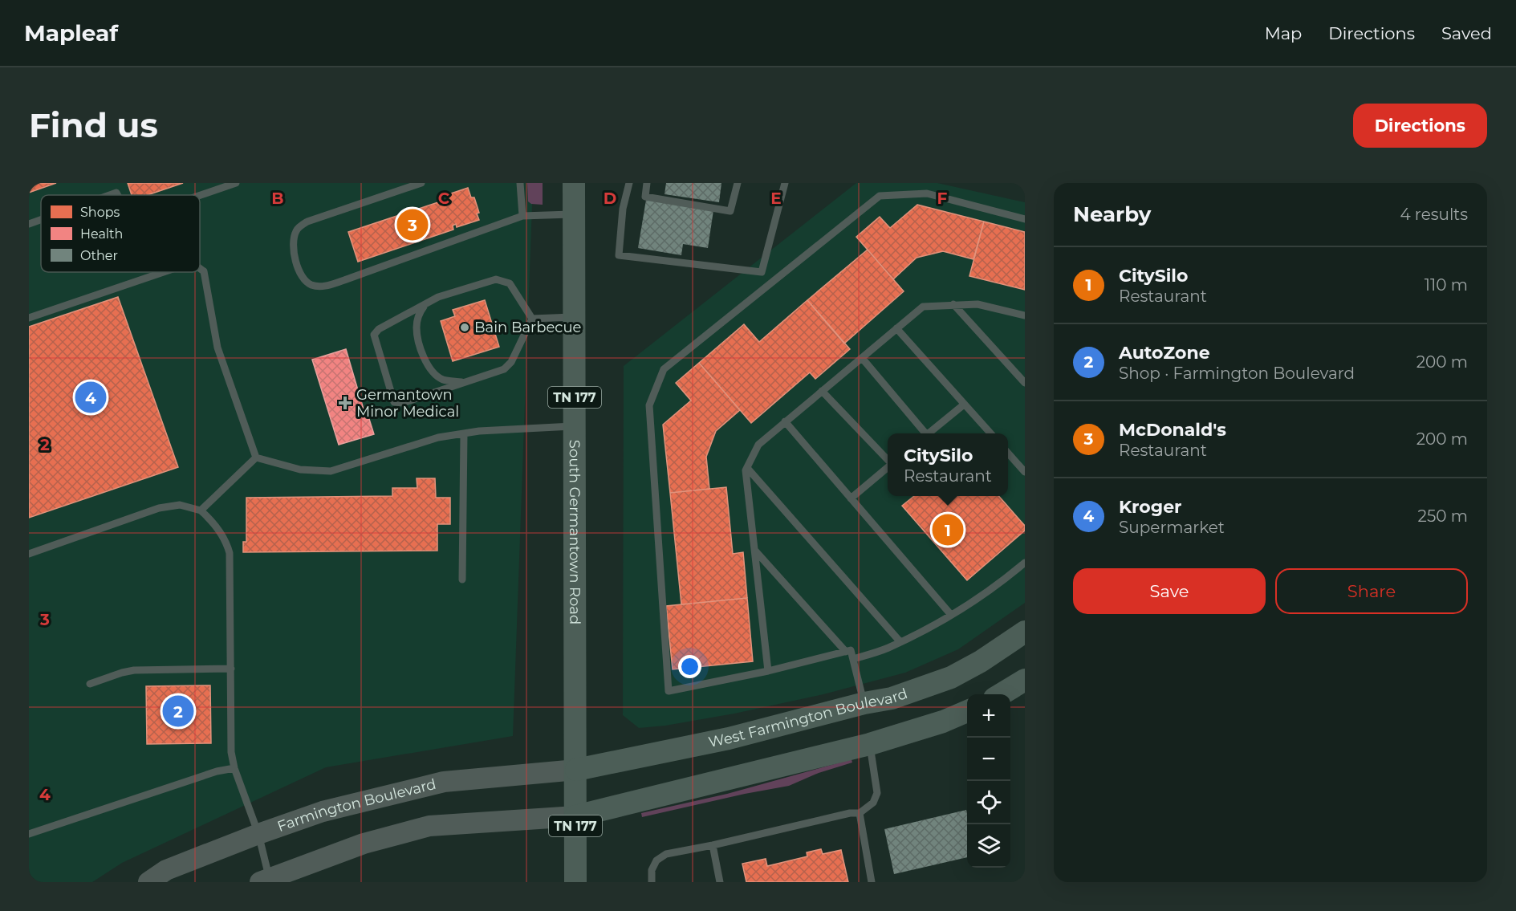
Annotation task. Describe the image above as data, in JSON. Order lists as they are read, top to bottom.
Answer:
{
  "streets": {
    "main road": [
      "TN 177",
      "South Germantown Road",
      "West Farmington Boulevard",
      "Farmington Boulevard"
    ]
  },
  "crossings": [
    ["South Germantown Road", "West Farmington Boulevard"],
    ["South Germantown Road", "Farmington Boulevard"],
    ["West Farmington Boulevard", "Farmington Boulevard"]
  ],
  "places": {
    "other": ["Bain Barbecue"],
    "health": ["Germantown Minor Medical"]
  },
  "legend": ["Shops", "Health", "Other"],
  "page": {
    "header": "Mapleaf",
    "nav": ["Map", "Directions", "Saved"],
    "buttons": [
      "Directions",
      ["Save", "Share"]
    ],
    "title": "Find us",
    "heading": ["Nearby", "4 results"],
    "pins": [
      "3",
      "4",
      "1",
      "2"
    ],
    "list": [
      {
        "mark": "1",
        "name": "CitySilo",
        "note": "Restaurant",
        "value": "110 m"
      },
      {
        "mark": "2",
        "name": "AutoZone",
        "note": "Shop · Farmington Boulevard",
        "value": "200 m"
      },
      {
        "mark": "3",
        "name": "McDonald's",
        "note": "Restaurant",
        "value": "200 m"
      },
      {
        "mark": "4",
        "name": "Kroger",
        "note": "Supermarket",
        "value": "250 m"
      }
    ],
    "popup": ["CitySilo", "Restaurant"],
    "map_buttons": ["+", "−"]
  },
  "grid": {
    "columns": [
      "B",
      "C",
      "D",
      "E",
      "F"
    ],
    "rows": ["2", "3", "4"]
  }
}
